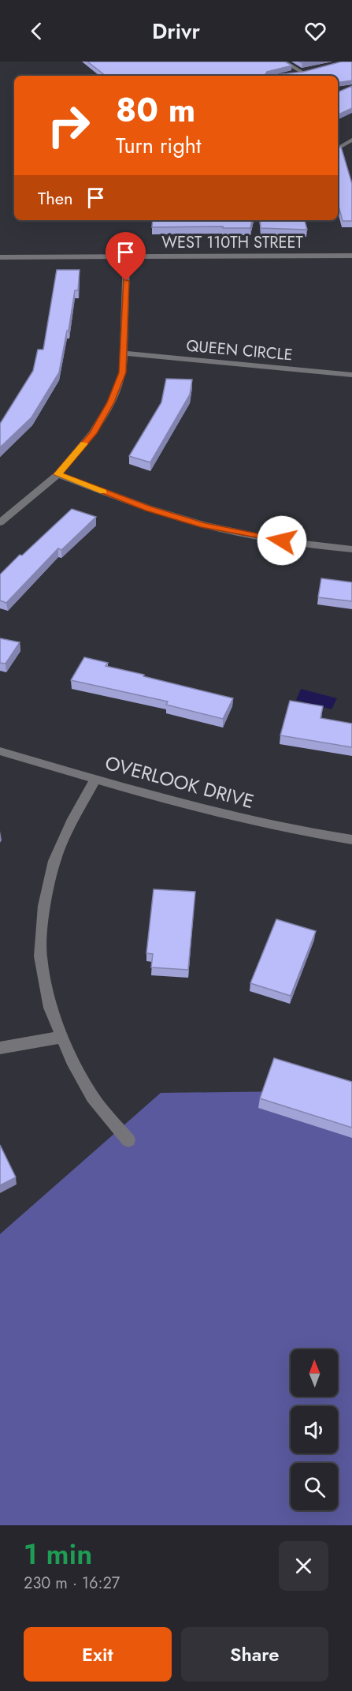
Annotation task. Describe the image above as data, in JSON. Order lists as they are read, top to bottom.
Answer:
{
  "streets": {
    "street": ["WEST 110TH STREET", "QUEEN CIRCLE", "OVERLOOK DRIVE"]
  },
  "north": "top",
  "page": {
    "header": "Drivr",
    "turn": ["80 m", "Turn right"],
    "then": "Then",
    "heading": ["1 min", "230 m · 16:27"],
    "buttons": ["Exit", "Share"]
  }
}
